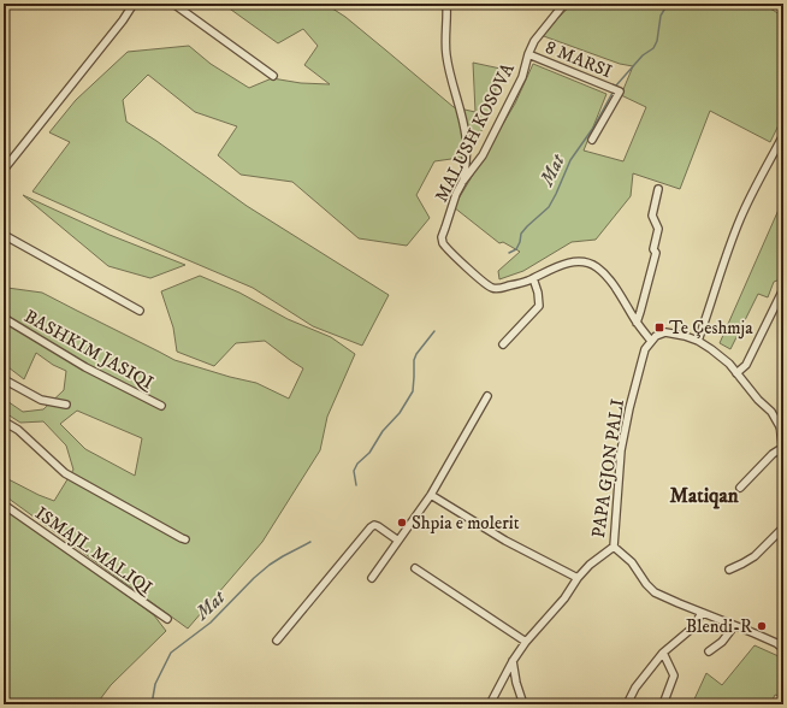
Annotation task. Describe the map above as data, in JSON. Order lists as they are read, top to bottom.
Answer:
{
  "streets": {
    "street": [
      "8 MARSI",
      "MALUSH KOSOVA",
      "BASHKIM JASIQI",
      "PAPA GJON PALI",
      "ISMAJL MALIQI"
    ]
  },
  "crossings": [
    ["8 MARSI", "MALUSH KOSOVA"],
    ["MALUSH KOSOVA", "PAPA GJON PALI"]
  ],
  "districts": ["Matiqan"],
  "water": ["Mat"],
  "places": {
    "transit": ["Te Çeshmja"],
    "other": ["Shpia e molerit", "Blendi-R"]
  }
}
